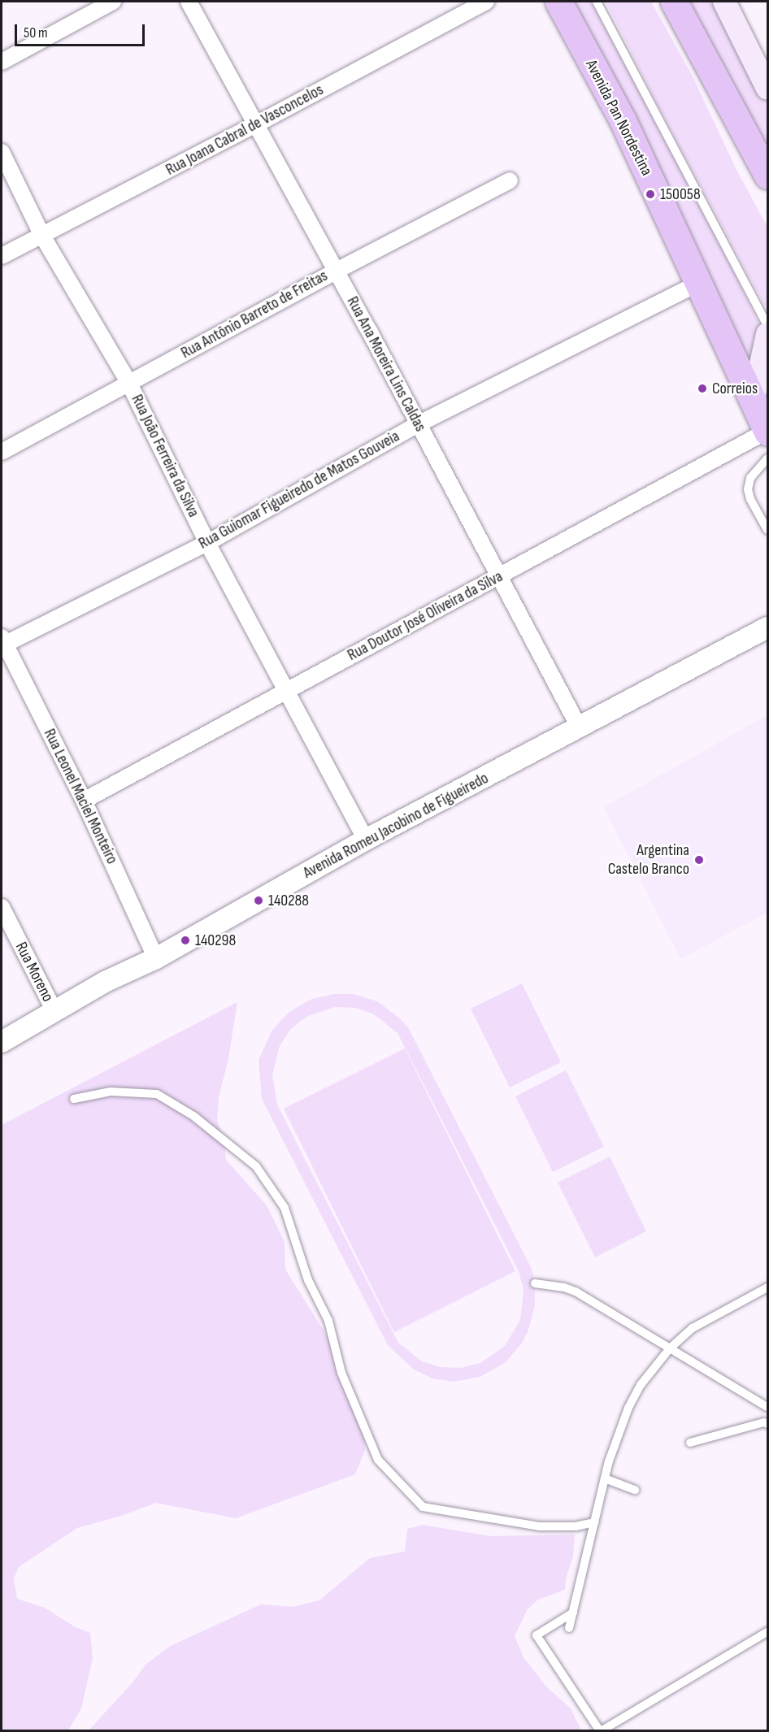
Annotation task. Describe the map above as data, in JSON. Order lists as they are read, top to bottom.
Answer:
{
  "streets": {
    "highway": ["Avenida Pan Nordestina"],
    "street": [
      "Rua Joana Cabral de Vasconcelos",
      "Rua Antônio Barreto de Freitas",
      "Rua Ana Moreira Lins Caldas",
      "Rua João Ferreira da Silva",
      "Rua Guiomar Figueiredo de Matos Gouveia",
      "Rua Doutor José Oliveira da Silva",
      "Rua Leonel Maciel Monteiro",
      "Avenida Romeu Jacobino de Figueiredo",
      "Rua Moreno"
    ]
  },
  "crossings": [
    ["Avenida Pan Nordestina", "Rua Guiomar Figueiredo de Matos Gouveia"],
    ["Avenida Pan Nordestina", "Rua Doutor José Oliveira da Silva"],
    ["Rua Joana Cabral de Vasconcelos", "Rua Ana Moreira Lins Caldas"],
    ["Rua Joana Cabral de Vasconcelos", "Rua João Ferreira da Silva"],
    ["Rua Antônio Barreto de Freitas", "Rua Ana Moreira Lins Caldas"],
    ["Rua Antônio Barreto de Freitas", "Rua João Ferreira da Silva"],
    ["Rua Ana Moreira Lins Caldas", "Rua Guiomar Figueiredo de Matos Gouveia"],
    ["Rua Ana Moreira Lins Caldas", "Rua Doutor José Oliveira da Silva"],
    ["Rua Ana Moreira Lins Caldas", "Avenida Romeu Jacobino de Figueiredo"],
    ["Rua João Ferreira da Silva", "Rua Guiomar Figueiredo de Matos Gouveia"],
    ["Rua João Ferreira da Silva", "Rua Doutor José Oliveira da Silva"],
    ["Rua João Ferreira da Silva", "Avenida Romeu Jacobino de Figueiredo"],
    ["Rua Guiomar Figueiredo de Matos Gouveia", "Rua Leonel Maciel Monteiro"],
    ["Rua Doutor José Oliveira da Silva", "Rua Leonel Maciel Monteiro"],
    ["Rua Leonel Maciel Monteiro", "Avenida Romeu Jacobino de Figueiredo"],
    ["Avenida Romeu Jacobino de Figueiredo", "Rua Moreno"]
  ],
  "places": [
    "150058",
    "Correios",
    "Argentina Castelo Branco",
    "140288",
    "140298"
  ],
  "scale_bar": "50 m"
}
